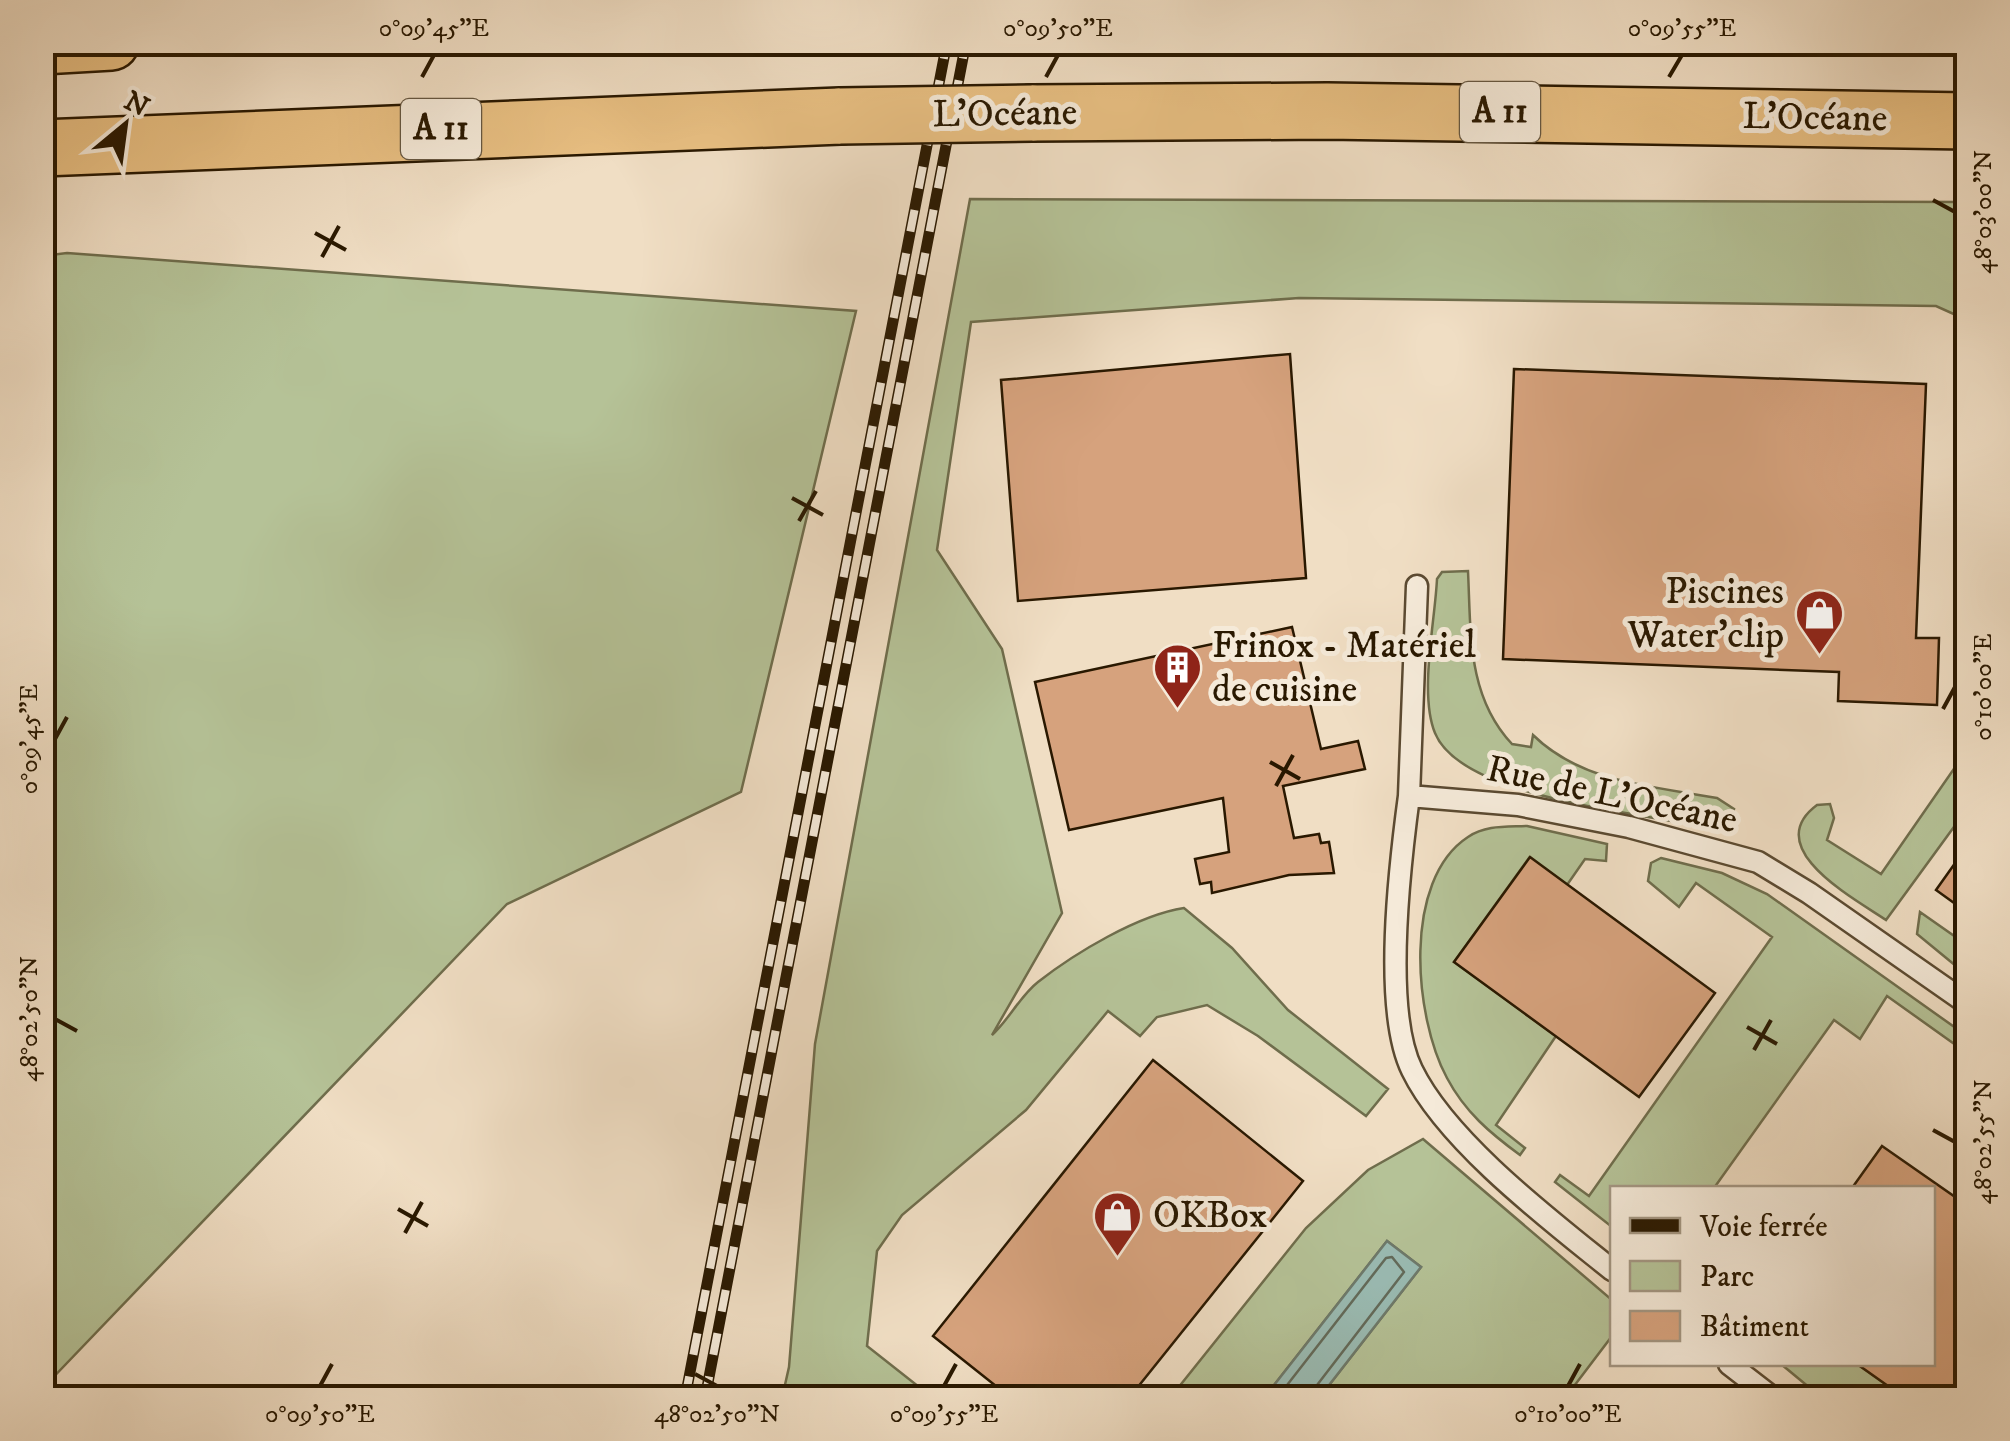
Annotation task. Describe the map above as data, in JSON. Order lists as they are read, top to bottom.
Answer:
{
  "streets": {
    "highway": ["A 11", "L’Océane"],
    "lane": ["Rue de L'Océane"]
  },
  "places": {
    "shop": ["Piscines Water'clip", "OKBox"],
    "building": ["Frinox - Matériel de cuisine"]
  },
  "legend": ["Voie ferrée", "Parc", "Bâtiment"],
  "north": "top right",
  "coordinates": [
    "0°09'45\"E",
    "0°09'50\"E",
    "0°09'55\"E",
    "48°03'00\"N",
    "0°10'00\"E",
    "48°02'50\"N",
    "48°02'55\"N"
  ]
}
